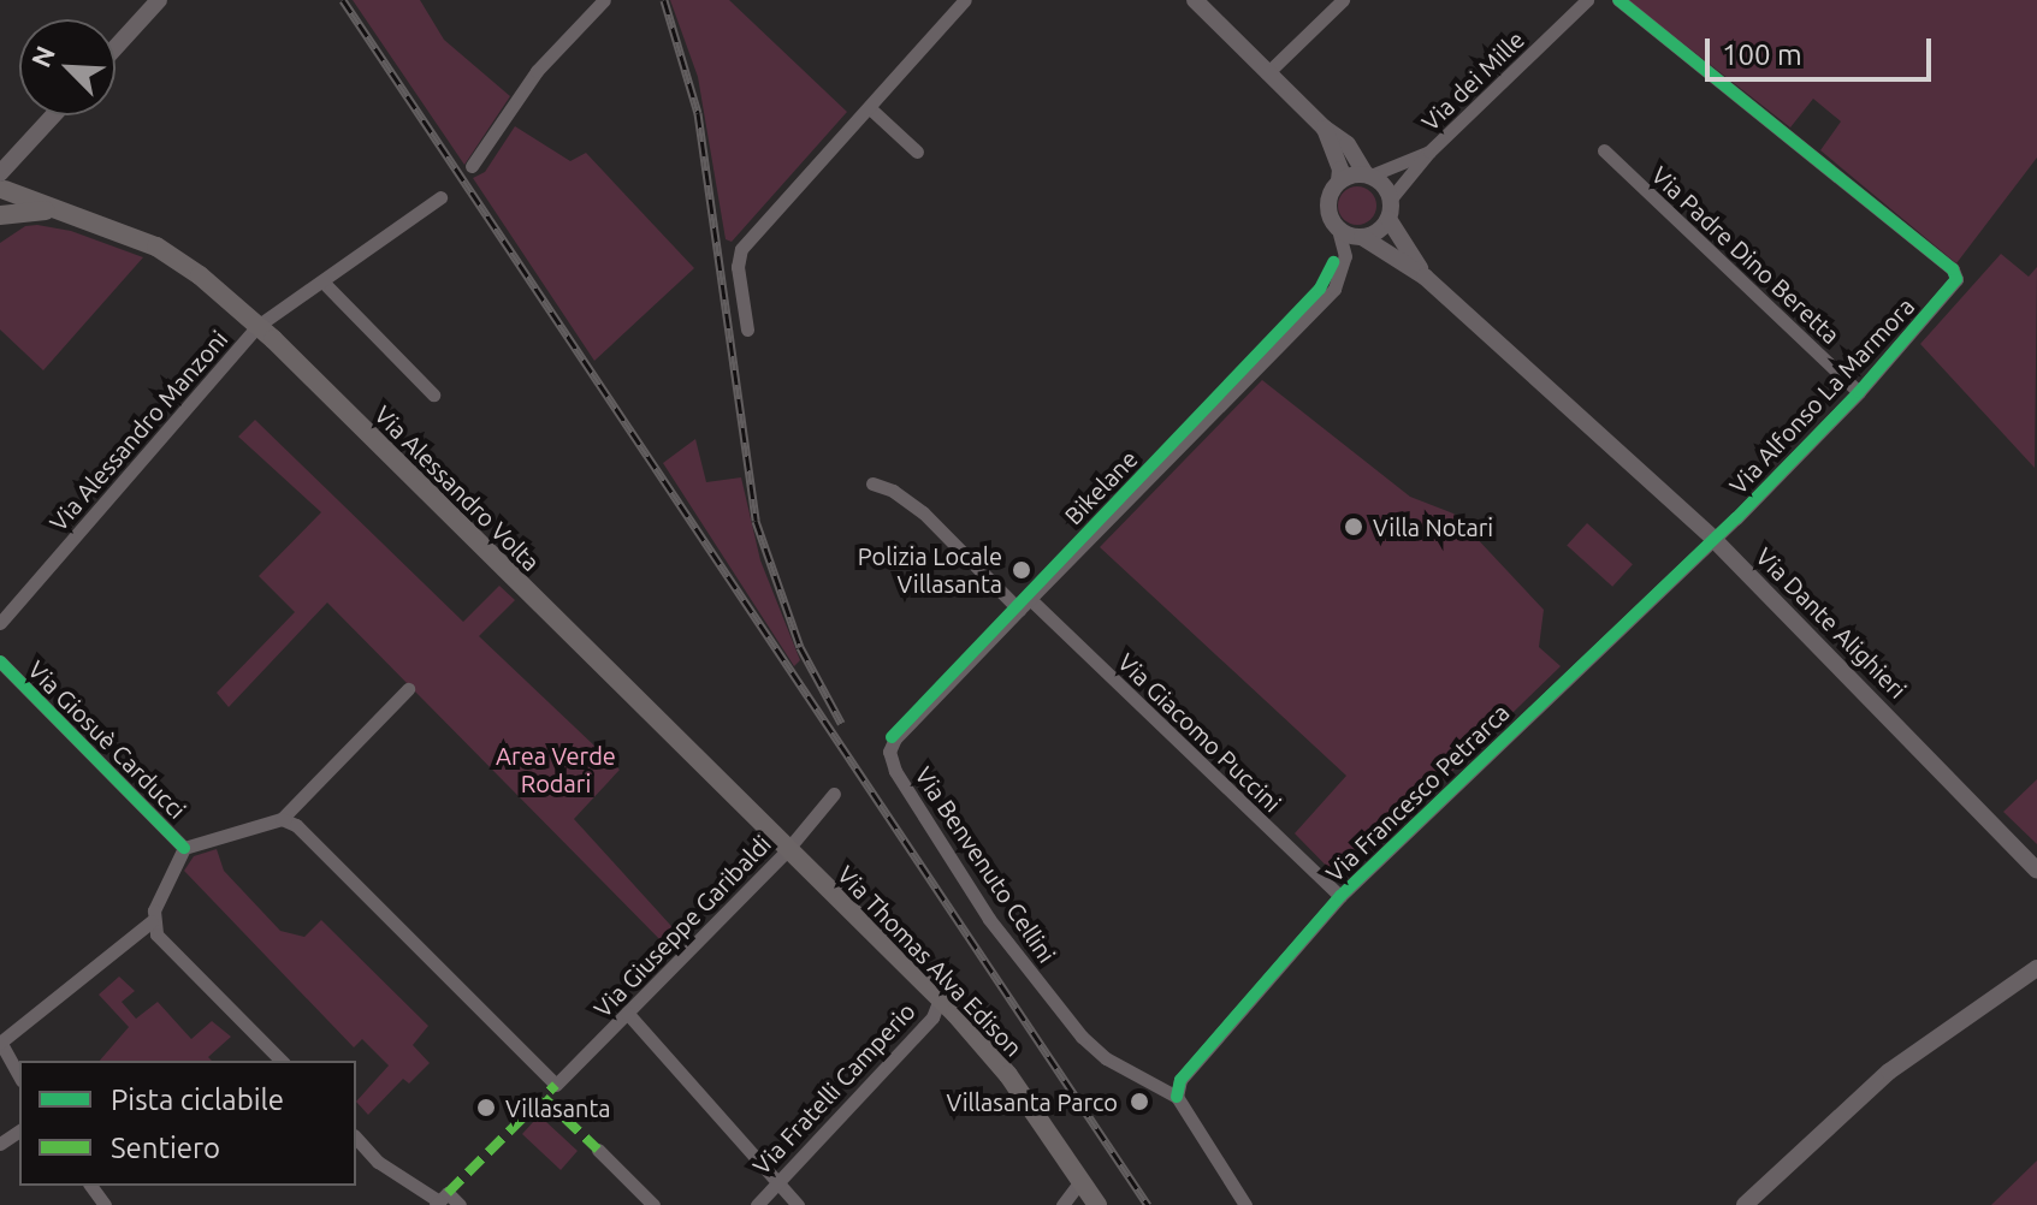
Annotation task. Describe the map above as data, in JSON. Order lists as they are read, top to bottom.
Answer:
{
  "streets": {
    "main road": ["Via Alessandro Volta", "Via Thomas Alva Edison"],
    "street": [
      "Via dei Mille",
      "Via Padre Dino Beretta",
      "Via Alfonso La Marmora",
      "Via Alessandro Manzoni",
      "Via Dante Alighieri",
      "Via Giacomo Puccini",
      "Via Giosuè Carducci",
      "Via Francesco Petrarca",
      "Via Benvenuto Cellini",
      "Via Giuseppe Garibaldi",
      "Via Fratelli Camperio"
    ],
    "cycle path": ["Bikelane"]
  },
  "crossings": [
    ["Via dei Mille", "Via Dante Alighieri"],
    ["Via Padre Dino Beretta", "Via Alfonso La Marmora"],
    ["Via Alfonso La Marmora", "Via Dante Alighieri"],
    ["Via Alfonso La Marmora", "Via Francesco Petrarca"],
    ["Via Alessandro Manzoni", "Via Alessandro Volta"],
    ["Via Alessandro Volta", "Via Giuseppe Garibaldi"],
    ["Via Alessandro Volta", "Via Thomas Alva Edison"],
    ["Via Dante Alighieri", "Via Francesco Petrarca"],
    ["Via Giacomo Puccini", "Via Francesco Petrarca"],
    ["Via Giosuè Carducci", "Via Giuseppe Garibaldi"],
    ["Via Francesco Petrarca", "Via Benvenuto Cellini"],
    ["Via Giuseppe Garibaldi", "Via Thomas Alva Edison"],
    ["Via Thomas Alva Edison", "Via Fratelli Camperio"]
  ],
  "parks": ["Area Verde Rodari"],
  "places": [
    "Villa Notari",
    "Polizia Locale Villasanta",
    "Villasanta Parco",
    "Villasanta"
  ],
  "legend": ["Pista ciclabile", "Sentiero"],
  "scale_bar": "100 m",
  "north": "top left"
}
